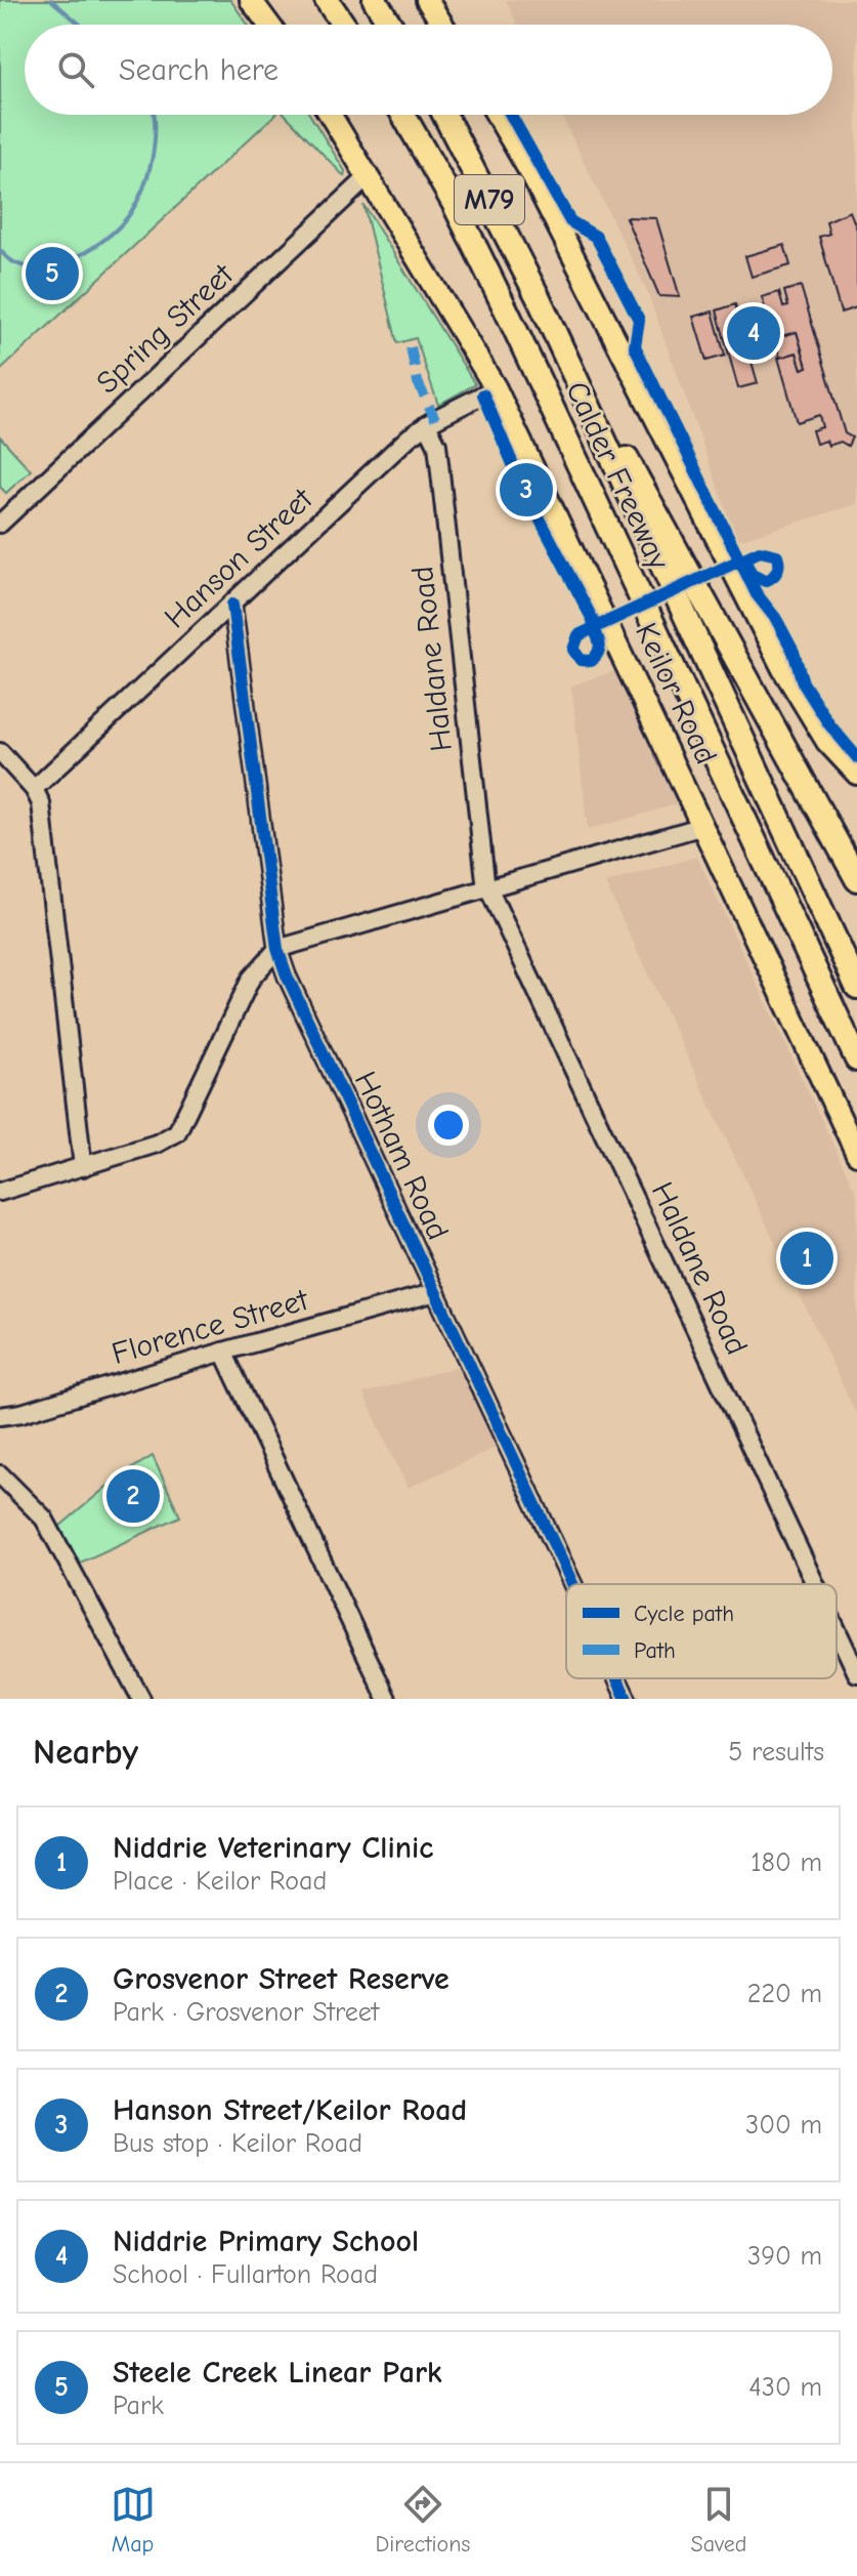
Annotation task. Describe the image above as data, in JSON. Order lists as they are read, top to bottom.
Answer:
{
  "streets": {
    "highway": ["M79", "Calder Freeway"],
    "main road": ["Keilor Road"],
    "street": [
      "Spring Street",
      "Hanson Street",
      "Haldane Road",
      "Hotham Road",
      "Florence Street"
    ]
  },
  "crossings": [
    ["Spring Street", "Keilor Road"],
    ["Hanson Street", "Haldane Road"],
    ["Hanson Street", "Keilor Road"],
    ["Hanson Street", "Hotham Road"],
    ["Hotham Road", "Florence Street"]
  ],
  "legend": ["Cycle path", "Path"],
  "page": {
    "search": "Search here",
    "pins": [
      "5",
      "4",
      "3",
      "1",
      "2"
    ],
    "heading": ["Nearby", "5 results"],
    "list": [
      {
        "mark": "1",
        "name": "Niddrie Veterinary Clinic",
        "note": "Place · Keilor Road",
        "value": "180 m"
      },
      {
        "mark": "2",
        "name": "Grosvenor Street Reserve",
        "note": "Park · Grosvenor Street",
        "value": "220 m"
      },
      {
        "mark": "3",
        "name": "Hanson Street/Keilor Road",
        "note": "Bus stop · Keilor Road",
        "value": "300 m"
      },
      {
        "mark": "4",
        "name": "Niddrie Primary School",
        "note": "School · Fullarton Road",
        "value": "390 m"
      },
      {
        "mark": "5",
        "name": "Steele Creek Linear Park",
        "note": "Park",
        "value": "430 m"
      }
    ],
    "nav": ["Map", "Directions", "Saved"]
  }
}
